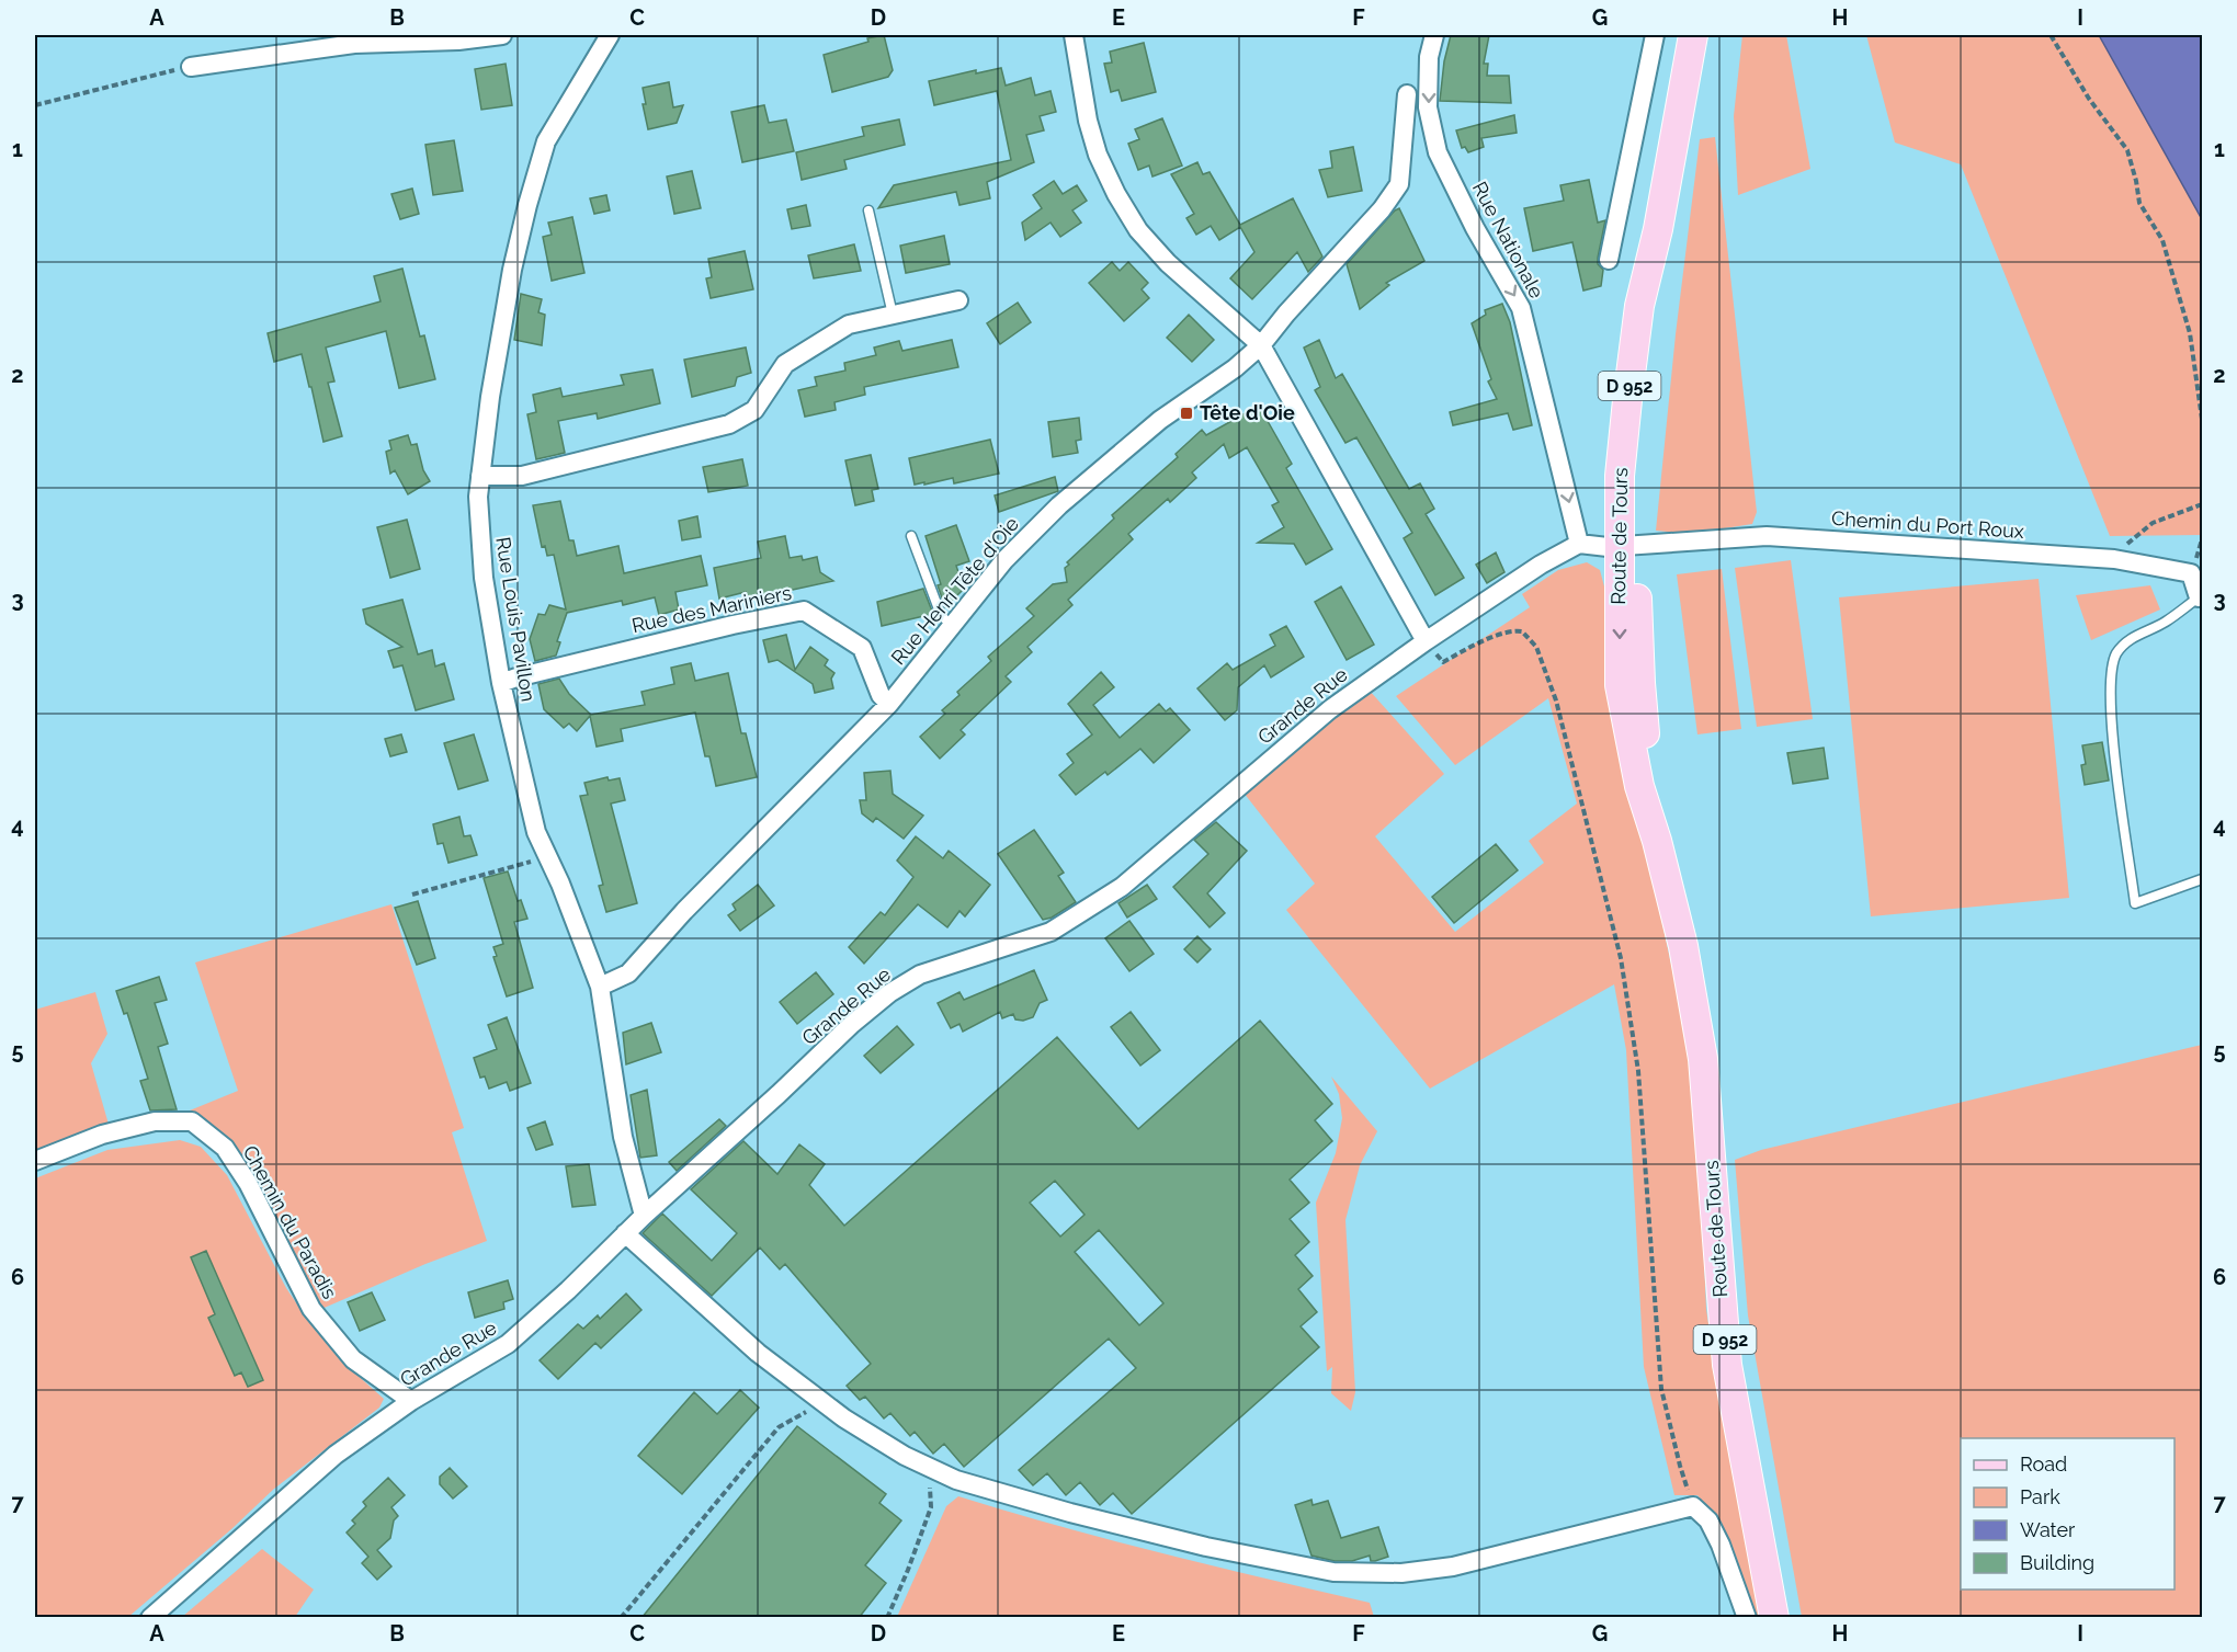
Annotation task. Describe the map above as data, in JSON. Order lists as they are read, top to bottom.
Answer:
{
  "streets": {
    "main road": ["D 952", "Route de Tours"],
    "street": [
      "Rue Nationale",
      "Chemin du Port Roux",
      "Rue Henri Tête d'Oie",
      "Rue des Mariniers",
      "Rue Louis Pavillon",
      "Grande Rue",
      "Chemin du Paradis"
    ]
  },
  "crossings": [
    ["Rue Nationale", "Grande Rue"],
    ["Chemin du Port Roux", "Route de Tours"],
    ["Rue Henri Tête d'Oie", "Rue des Mariniers"],
    ["Rue Henri Tête d'Oie", "Rue Louis Pavillon"],
    ["Rue des Mariniers", "Rue Louis Pavillon"],
    ["Rue Louis Pavillon", "Grande Rue"],
    ["Grande Rue", "Chemin du Paradis"]
  ],
  "one_way": ["Rue Nationale"],
  "places": {
    "transit": ["Tête d'Oie"]
  },
  "legend": [
    "Road",
    "Park",
    "Water",
    "Building"
  ],
  "grid": {
    "columns": [
      "A",
      "B",
      "C",
      "D",
      "E",
      "F",
      "G",
      "H",
      "I"
    ],
    "rows": [
      "1",
      "2",
      "3",
      "4",
      "5",
      "6",
      "7"
    ]
  }
}
